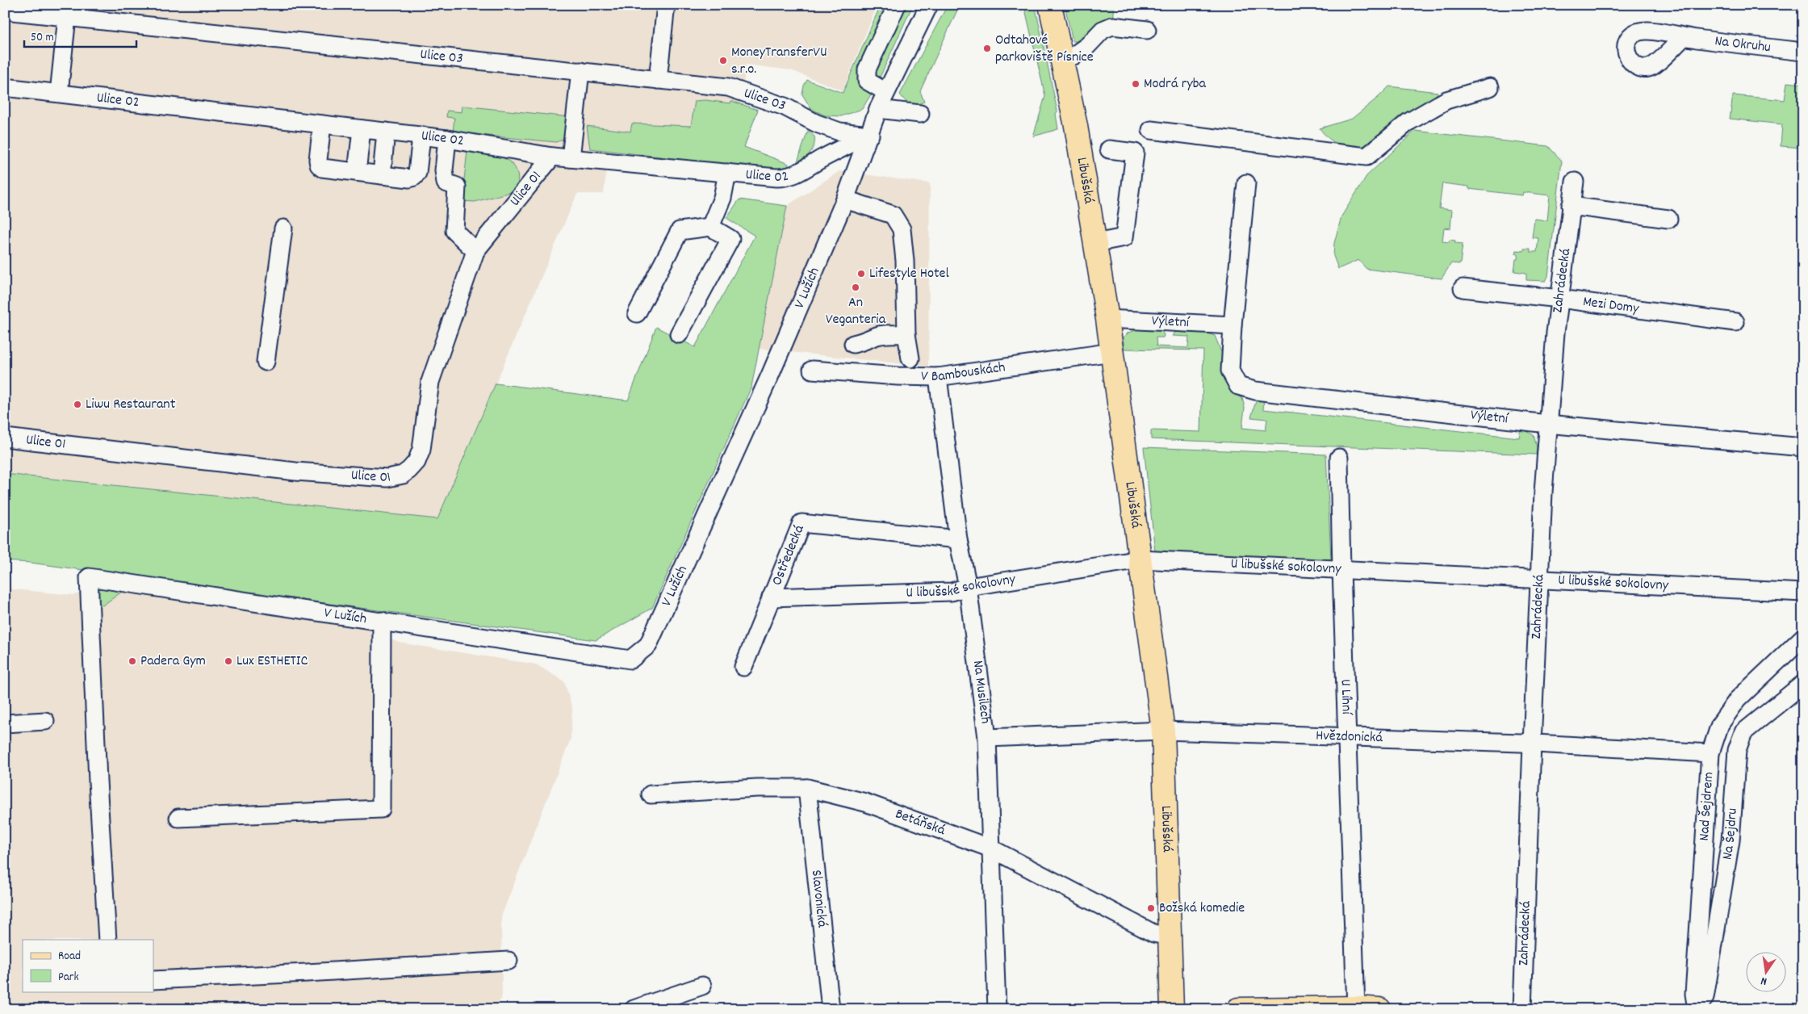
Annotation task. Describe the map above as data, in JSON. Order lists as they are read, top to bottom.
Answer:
{
  "streets": {
    "main road": ["Libušská"],
    "street": [
      "Na Okruhu",
      "Ulice 03",
      "Ulice 02",
      "Ulice 01",
      "Zahrádecká",
      "V Lužích",
      "Mezi Domy",
      "Výletní",
      "V Bambouskách",
      "Ostředecká",
      "U libušské sokolovny",
      "Na Musilech",
      "U Líhní",
      "Hvězdonická",
      "Nad Šejdrem",
      "Betáňská",
      "Na Šejdru",
      "Slavonická"
    ]
  },
  "crossings": [
    ["Ulice 03", "Ulice 02"],
    ["Ulice 03", "V Lužích"],
    ["Ulice 02", "Ulice 01"],
    ["Ulice 02", "V Lužích"],
    ["Libušská", "Výletní"],
    ["Libušská", "V Bambouskách"],
    ["Libušská", "U libušské sokolovny"],
    ["Libušská", "Hvězdonická"],
    ["Libušská", "Betáňská"],
    ["Zahrádecká", "Mezi Domy"],
    ["Zahrádecká", "Výletní"],
    ["Zahrádecká", "U libušské sokolovny"],
    ["Zahrádecká", "Hvězdonická"],
    ["V Bambouskách", "Na Musilech"],
    ["Ostředecká", "U libušské sokolovny"],
    ["Ostředecká", "Na Musilech"],
    ["U libušské sokolovny", "Na Musilech"],
    ["U libušské sokolovny", "U Líhní"],
    ["Na Musilech", "Hvězdonická"],
    ["Na Musilech", "Betáňská"],
    ["U Líhní", "Hvězdonická"],
    ["Hvězdonická", "Nad Šejdrem"],
    ["Nad Šejdrem", "Na Šejdru"],
    ["Betáňská", "Slavonická"]
  ],
  "places": [
    "Odtahové parkoviště Písnice",
    "MoneyTransferVU s.r.o.",
    "Modrá ryba",
    "Lifestyle Hotel",
    "An Veganteria",
    "Liwu Restaurant",
    "Padera Gym",
    "Lux ESTHETIC",
    "Božská komedie"
  ],
  "legend": ["Road", "Park"],
  "scale_bar": "50 m",
  "north": "bottom"
}
